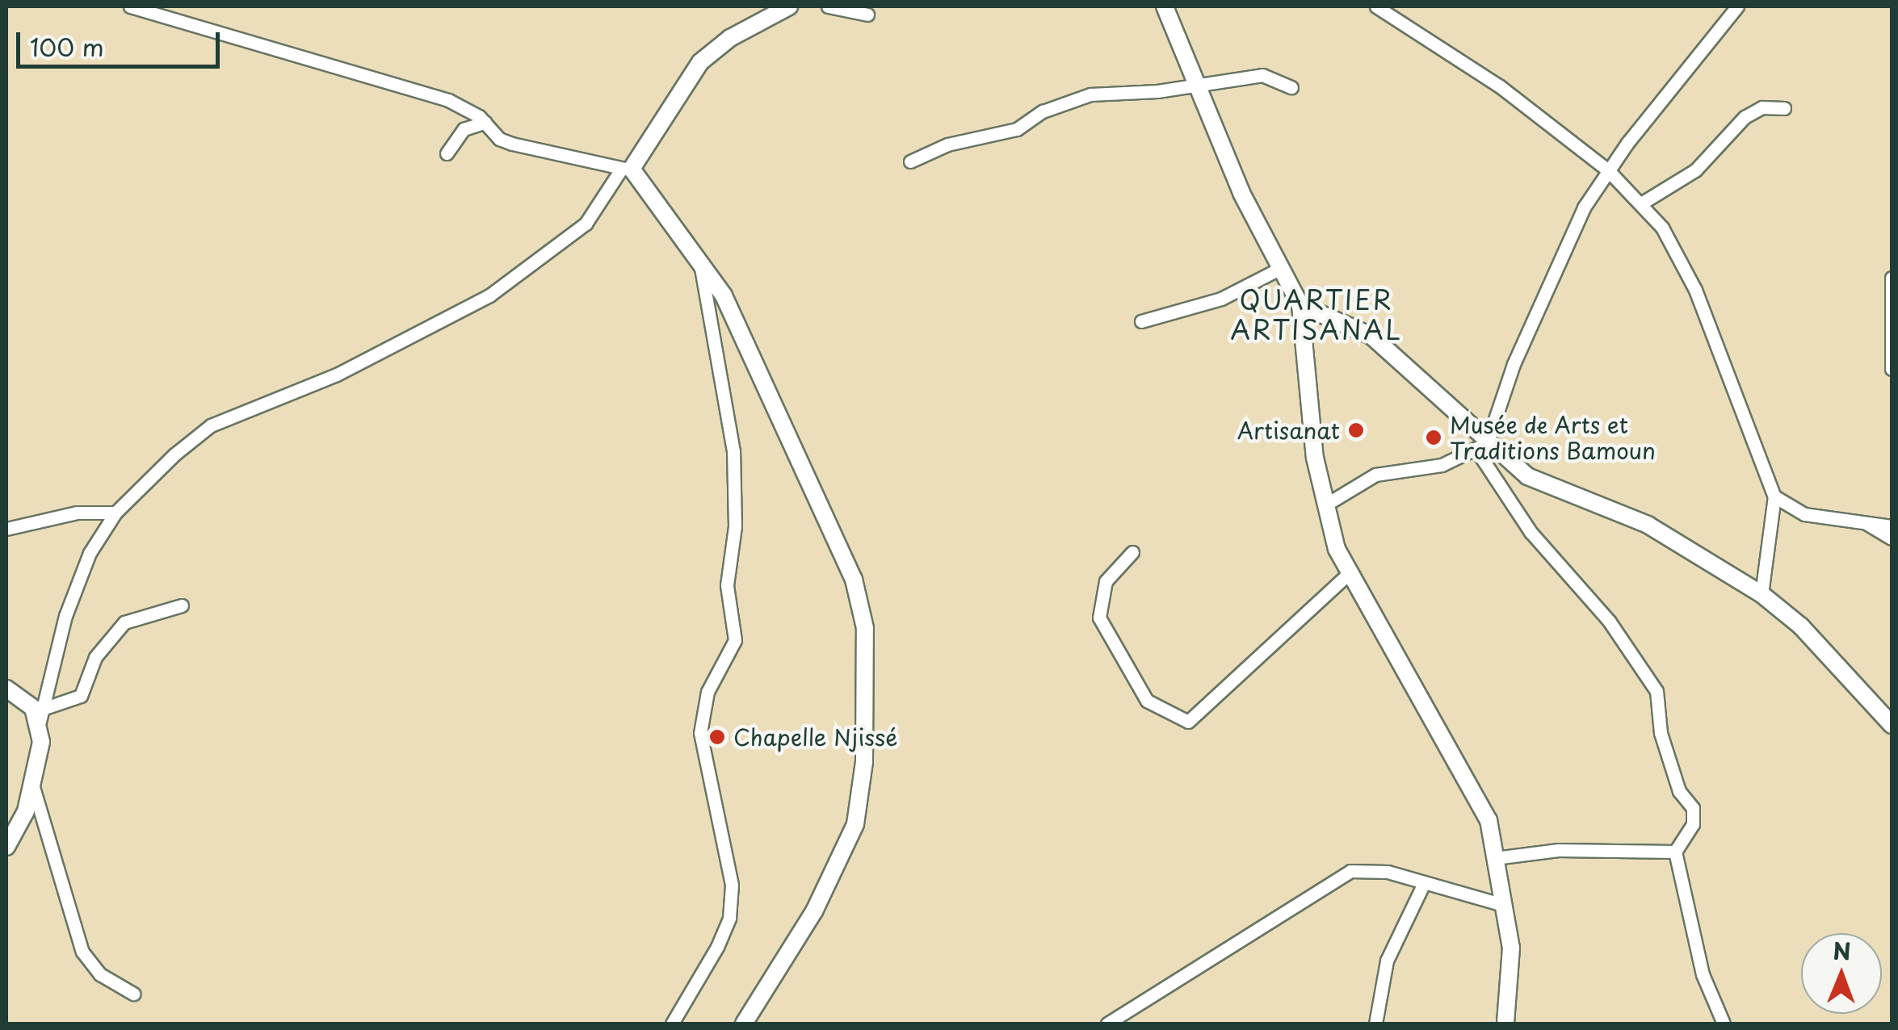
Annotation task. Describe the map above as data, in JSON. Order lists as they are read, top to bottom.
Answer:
{
  "districts": ["QUARTIER ARTISANAL"],
  "places": ["Artisanat", "Musée de Arts et Traditions Bamoun", "Chapelle Njissé"],
  "scale_bar": "100 m",
  "north": "top"
}
